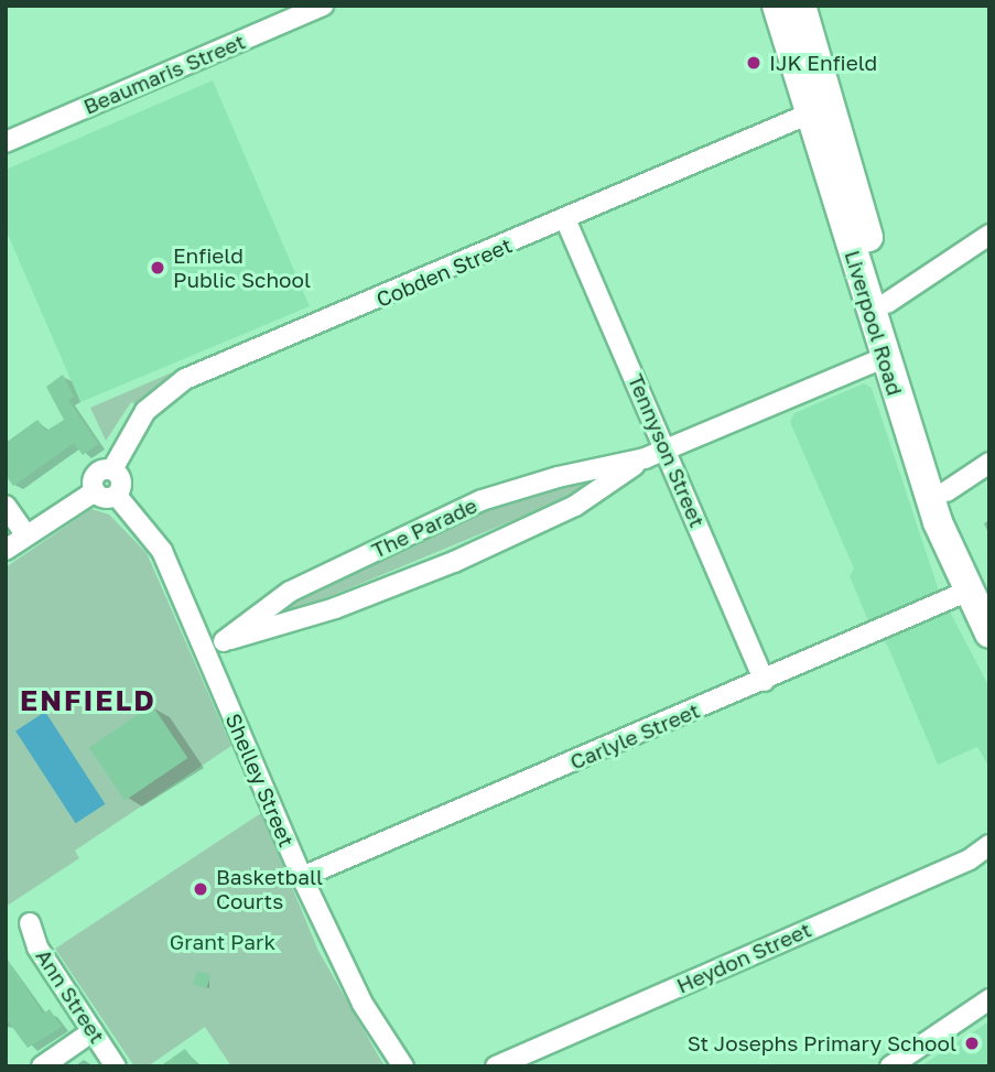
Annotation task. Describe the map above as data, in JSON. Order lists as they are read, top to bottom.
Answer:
{
  "streets": {
    "highway": ["Liverpool Road"],
    "street": [
      "Beaumaris Street",
      "Cobden Street",
      "Tennyson Street",
      "The Parade",
      "Carlyle Street",
      "Shelley Street",
      "Heydon Street",
      "Ann Street"
    ]
  },
  "crossings": [
    ["Cobden Street", "Liverpool Road"],
    ["Cobden Street", "Tennyson Street"],
    ["Cobden Street", "Shelley Street"],
    ["Liverpool Road", "The Parade"],
    ["Liverpool Road", "Carlyle Street"],
    ["Tennyson Street", "The Parade"],
    ["Tennyson Street", "Carlyle Street"],
    ["The Parade", "Shelley Street"],
    ["Carlyle Street", "Shelley Street"]
  ],
  "districts": ["ENFIELD"],
  "parks": ["Grant Park"],
  "places": [
    "IJK Enfield",
    "Enfield Public School",
    "Basketball Courts",
    "St Josephs Primary School"
  ]
}
